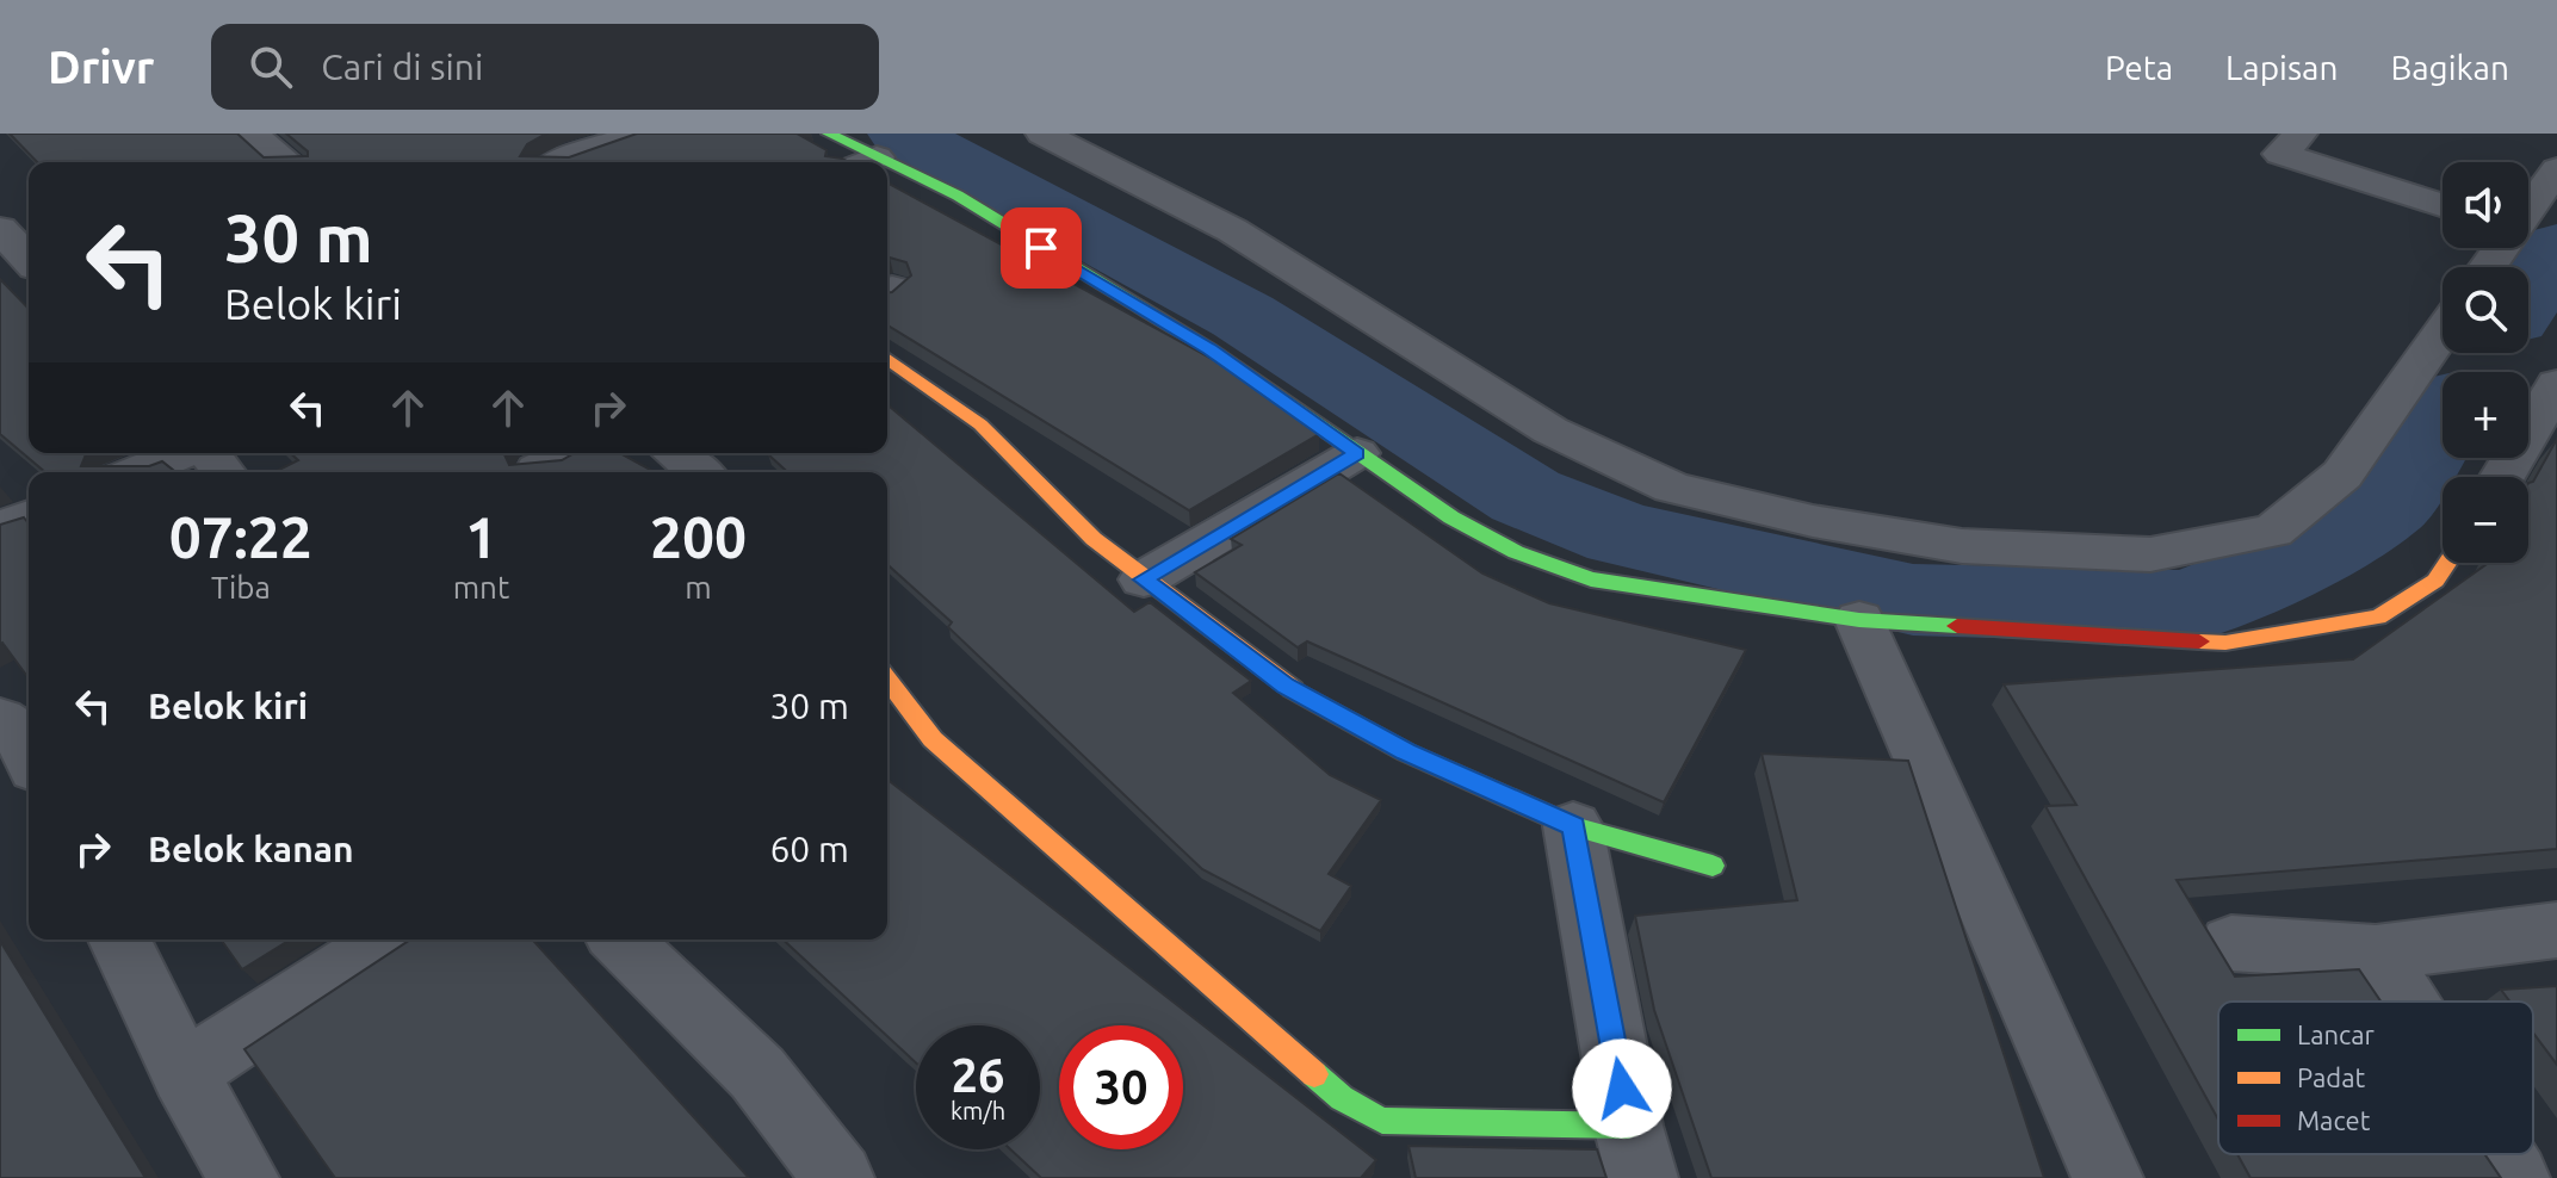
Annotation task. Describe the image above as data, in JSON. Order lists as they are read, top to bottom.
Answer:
{
  "legend": ["Lancar", "Padat", "Macet"],
  "page": {
    "header": "Drivr",
    "search": "Cari di sini",
    "nav": ["Peta", "Lapisan", "Bagikan"],
    "map_buttons": ["+", "−"],
    "turn": ["30 m", "Belok kiri"],
    "eta": [
      "07:22",
      "Tiba",
      "1",
      "mnt",
      "200",
      "m"
    ],
    "list": [
      {
        "name": "Belok kiri",
        "value": "30 m"
      },
      {
        "name": "Belok kanan",
        "value": "60 m"
      }
    ],
    "speed": "26 km/h",
    "limit": "30"
  }
}
